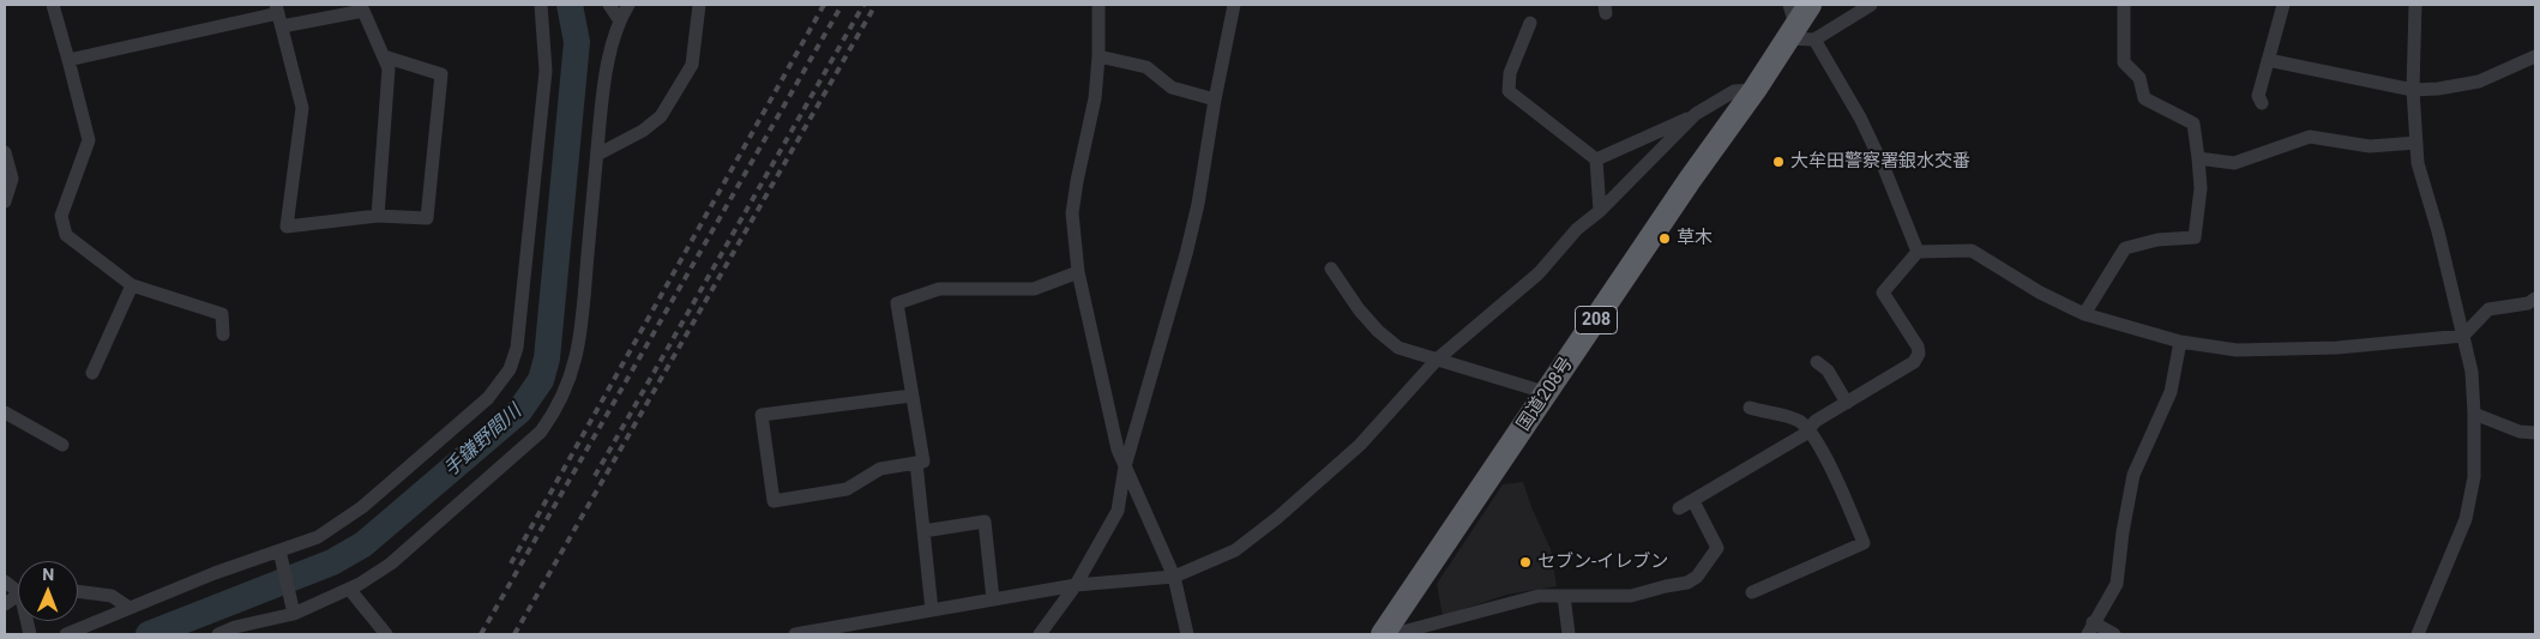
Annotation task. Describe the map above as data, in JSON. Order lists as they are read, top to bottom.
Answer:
{
  "streets": {
    "highway": ["208", "国道208号"]
  },
  "water": ["手鎌野間川"],
  "places": ["大牟田警察署銀水交番", "草木", "セブン-イレブン"],
  "north": "top"
}
